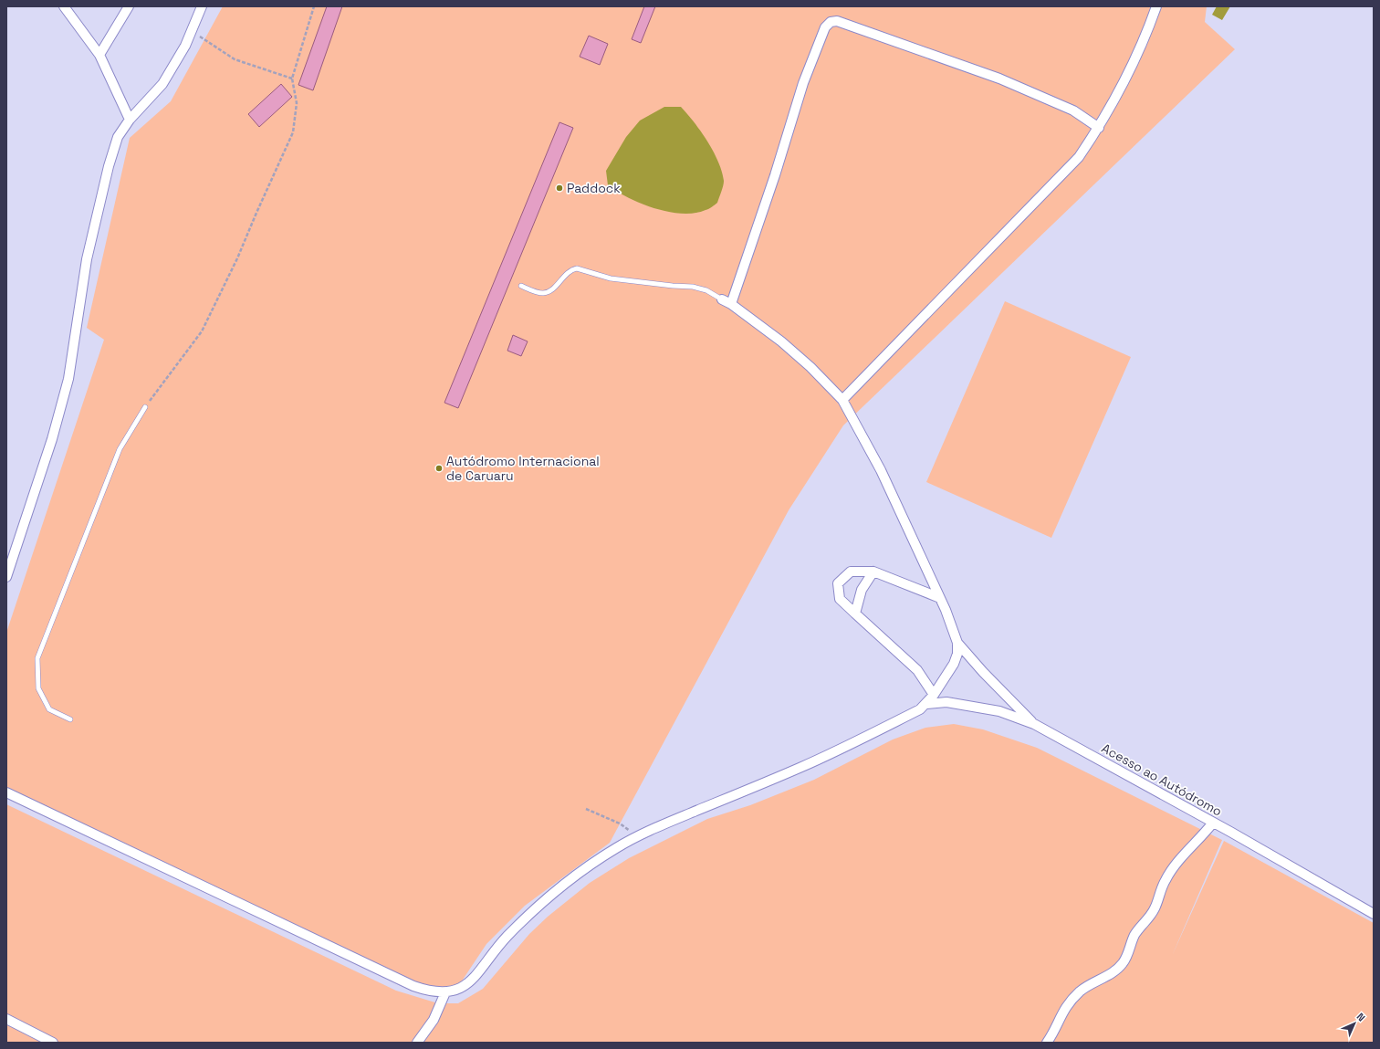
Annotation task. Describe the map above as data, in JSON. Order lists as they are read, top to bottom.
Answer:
{
  "streets": {
    "street": ["Acesso ao Autódromo"]
  },
  "places": ["Paddock", "Autódromo Internacional de Caruaru"],
  "north": "top right"
}
